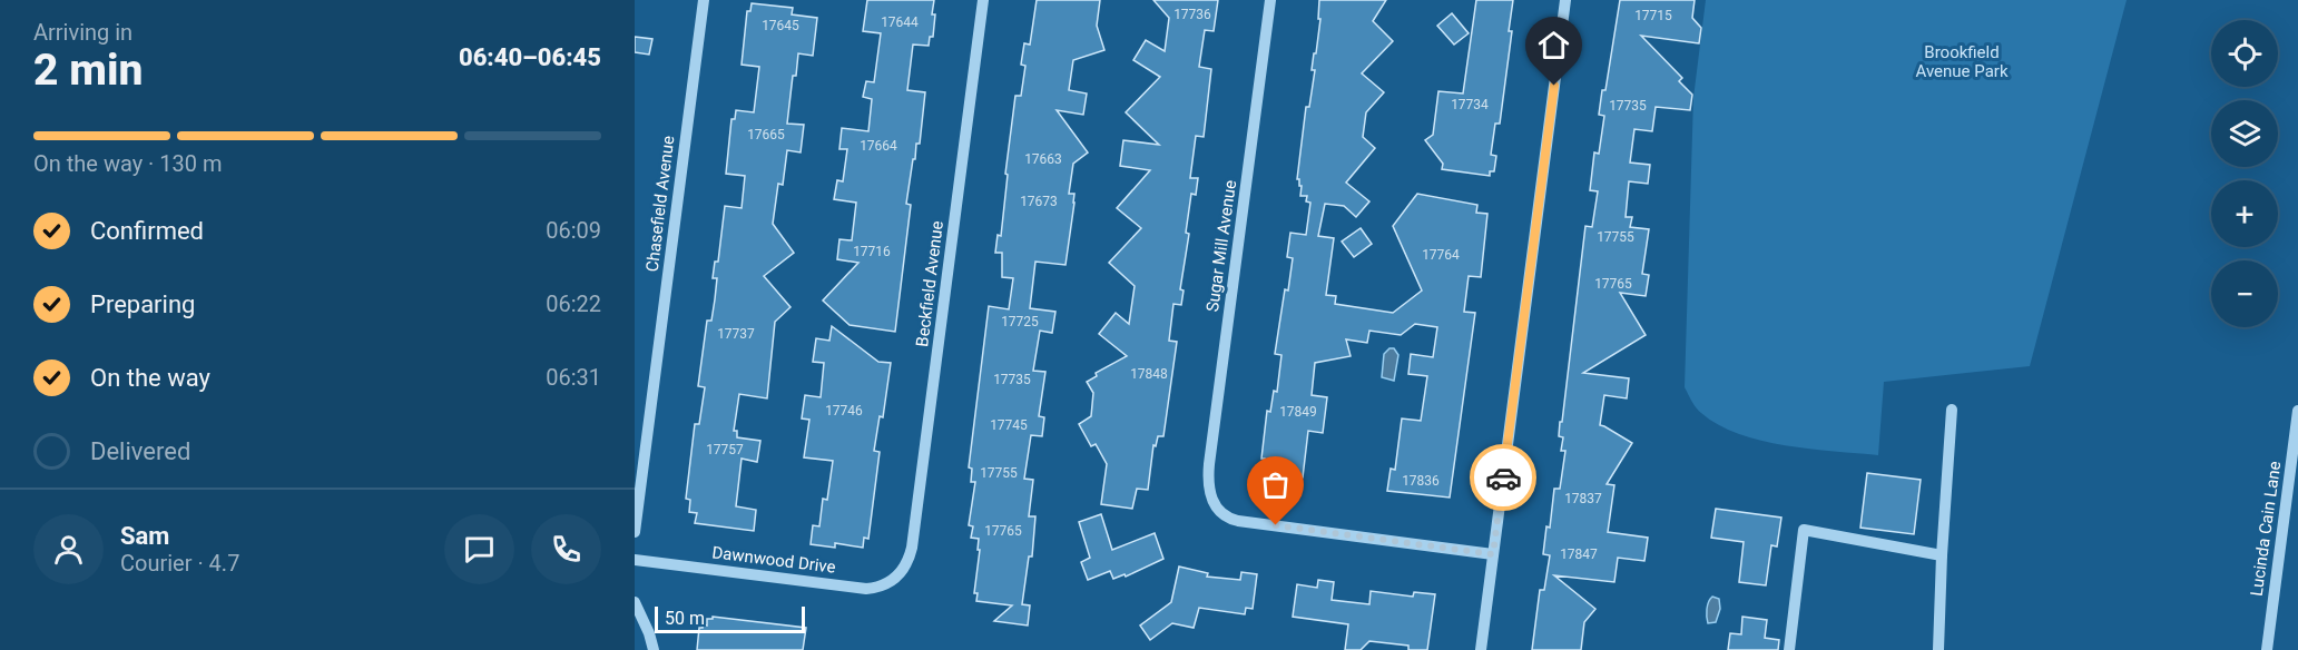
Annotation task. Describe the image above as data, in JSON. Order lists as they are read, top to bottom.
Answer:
{
  "streets": {
    "street": [
      "Chasefield Avenue",
      "Sugar Mill Avenue",
      "Beckfield Avenue",
      "Lucinda Cain Lane",
      "Dawnwood Drive"
    ]
  },
  "crossings": [
    ["Beckfield Avenue", "Dawnwood Drive"]
  ],
  "parks": ["Brookfield Avenue Park"],
  "house_numbers": [
    "17736",
    "17715",
    "17644",
    "17645",
    "17734",
    "17735",
    "17665",
    "17664",
    "17663",
    "17673",
    "17755",
    "17716",
    "17764",
    "17765",
    "17725",
    "17737",
    "17848",
    "17735",
    "17746",
    "17849",
    "17745",
    "17757",
    "17755",
    "17836",
    "17837",
    "17765",
    "17847"
  ],
  "scale_bar": "50 m",
  "page": {
    "heading": ["2 min", "Arriving in", "06:40–06:45"],
    "panel": ["Sam", "Courier · 4.7"],
    "map_buttons": ["+", "−"],
    "bar": "On the way · 130 m",
    "list": [
      ["Confirmed", "06:09"],
      ["Preparing", "06:22"],
      ["On the way", "06:31"],
      "Delivered"
    ],
    "scale": "50 m"
  }
}
